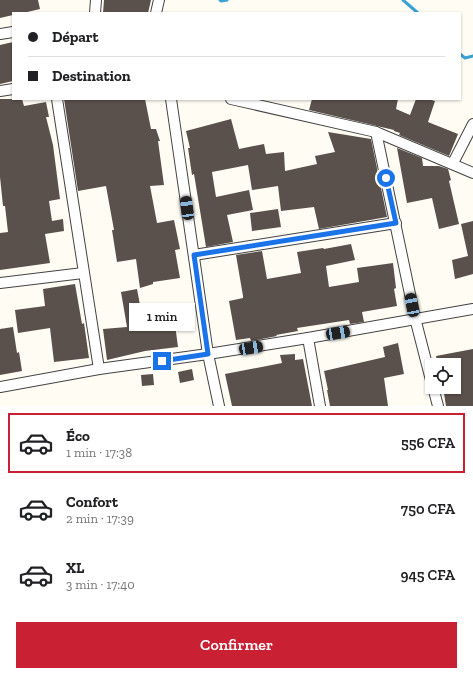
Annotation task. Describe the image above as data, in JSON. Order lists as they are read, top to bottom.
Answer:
{
  "page": {
    "banner": ["Départ", "Destination"],
    "bubble": "1 min",
    "list": [
      {
        "name": "Éco",
        "note": "1 min · 17:38",
        "value": "556 CFA"
      },
      {
        "name": "Confort",
        "note": "2 min · 17:39",
        "value": "750 CFA"
      },
      {
        "name": "XL",
        "note": "3 min · 17:40",
        "value": "945 CFA"
      }
    ],
    "buttons": "Confirmer"
  }
}
